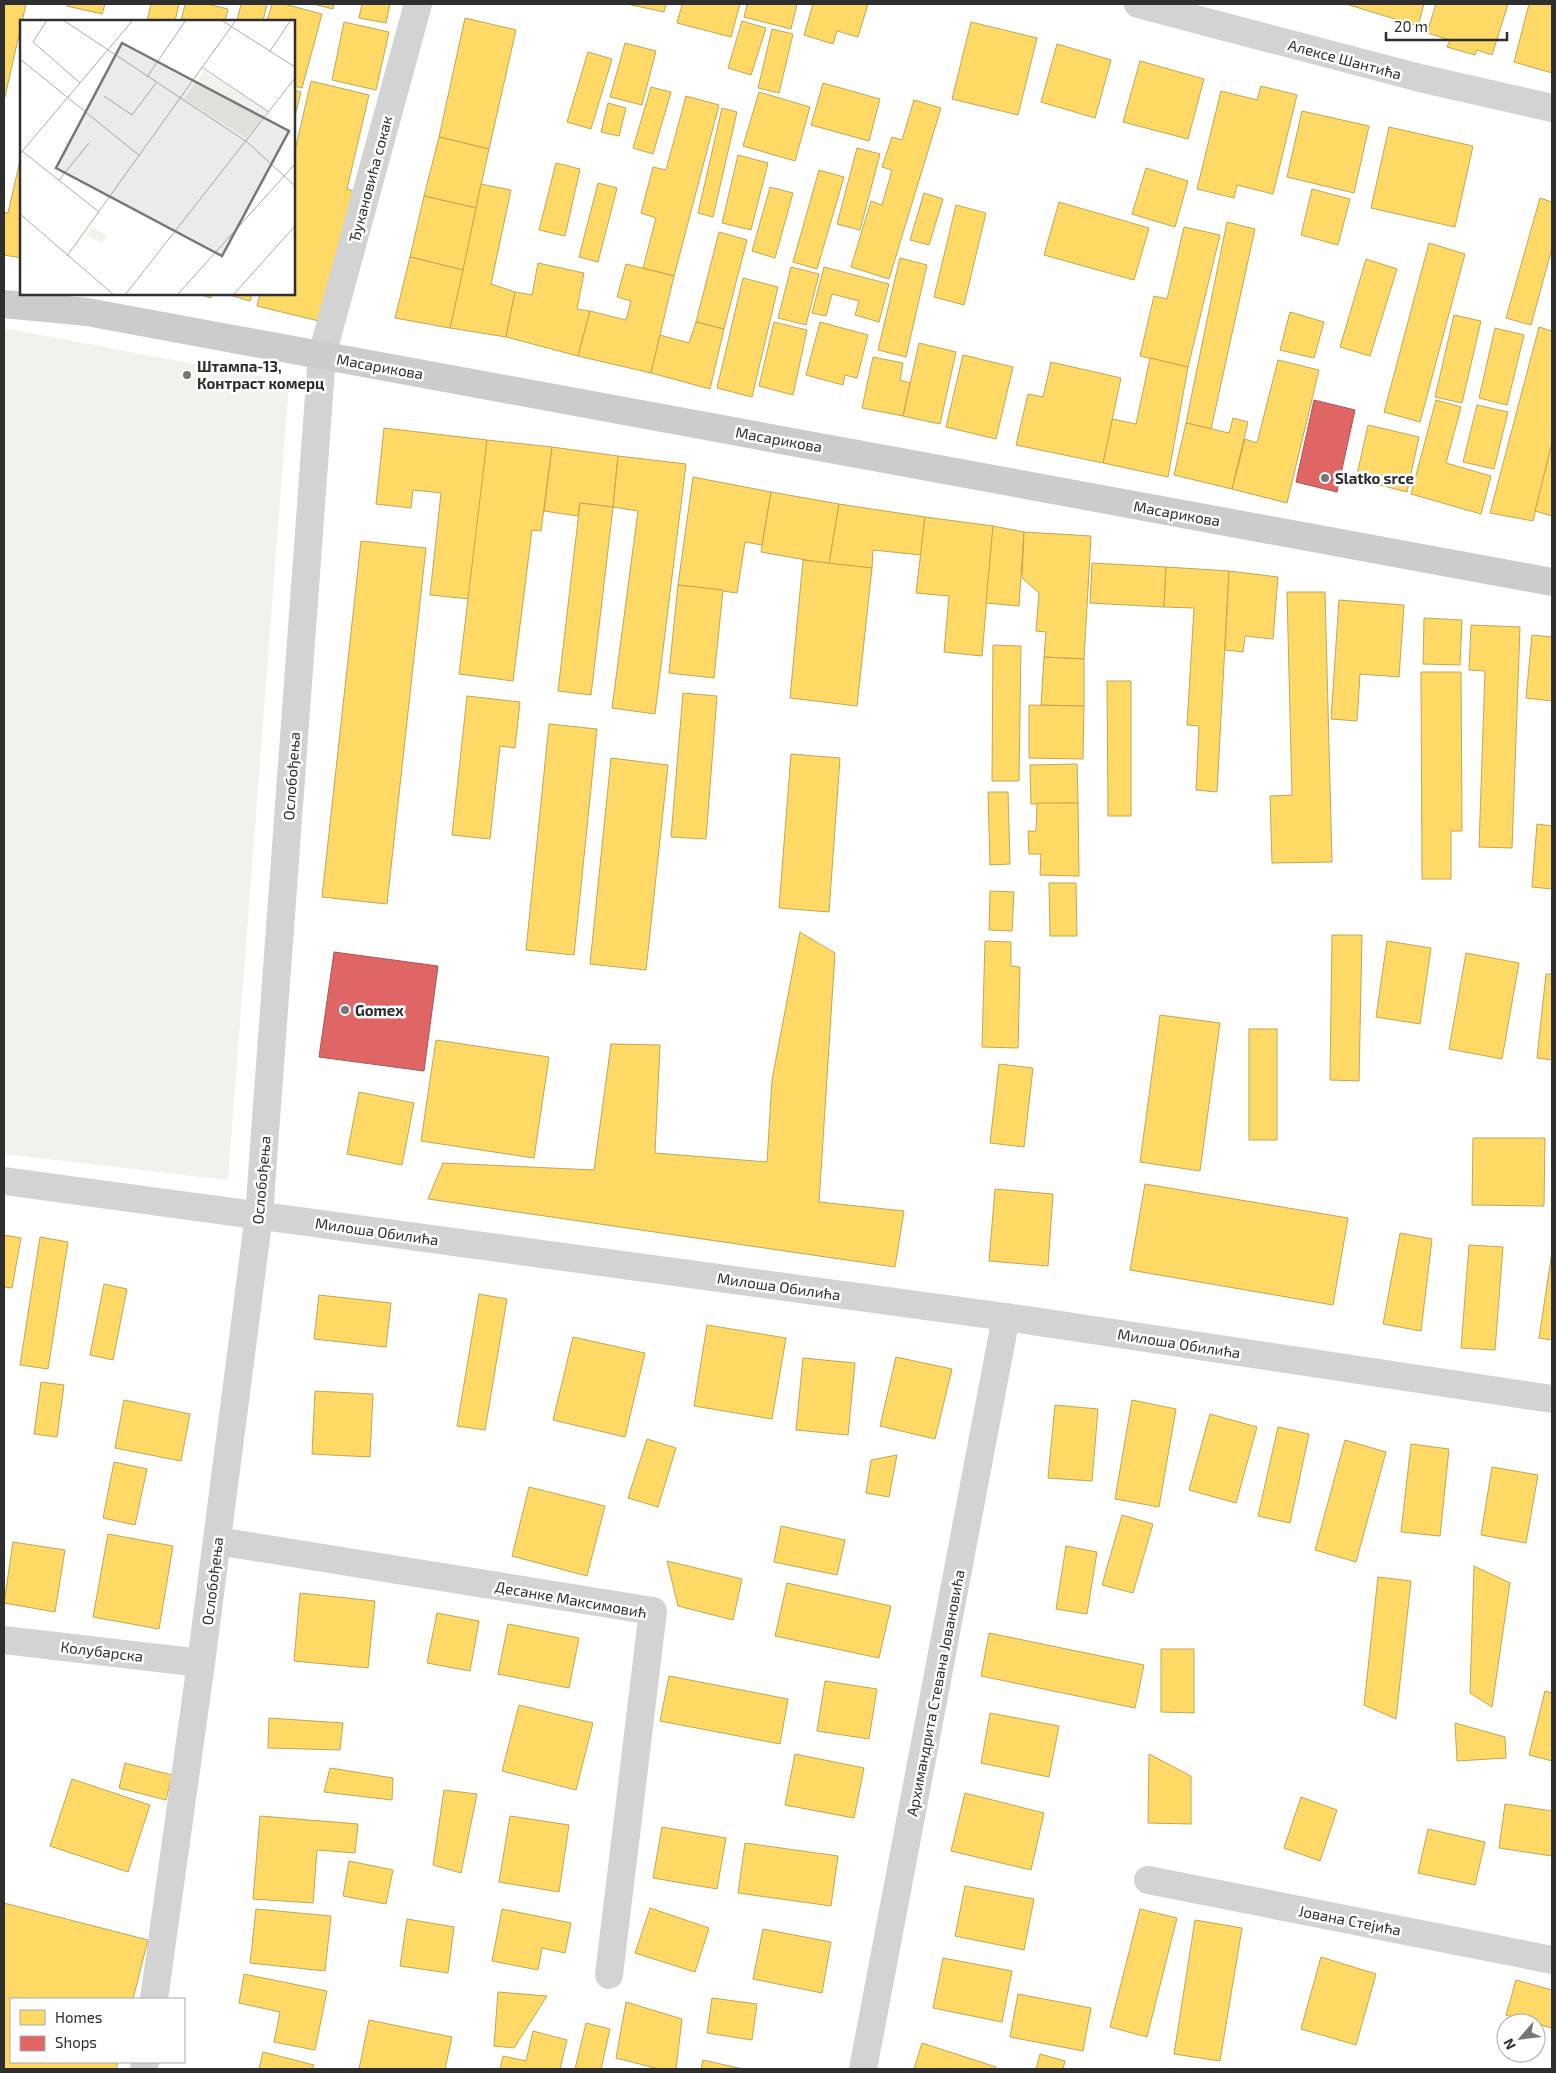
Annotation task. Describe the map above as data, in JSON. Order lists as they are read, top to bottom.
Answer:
{
  "streets": {
    "main road": ["Масарикова"],
    "street": [
      "Алексе Шантића",
      "Ђукановића сокак",
      "Ослобођења",
      "Милоша Обилића",
      "Десанке Максимовић",
      "Колубарска",
      "Архимандрита Стевана Јовановића",
      "Јована Стејића"
    ]
  },
  "crossings": [
    ["Ђукановића сокак", "Масарикова"],
    ["Ђукановића сокак", "Ослобођења"],
    ["Масарикова", "Ослобођења"],
    ["Ослобођења", "Милоша Обилића"],
    ["Ослобођења", "Десанке Максимовић"],
    ["Ослобођења", "Колубарска"],
    ["Милоша Обилића", "Архимандрита Стевана Јовановића"]
  ],
  "places": ["Штампа-13, Контраст комерц", "Slatko srce", "Gomex"],
  "legend": ["Homes", "Shops"],
  "scale_bar": "20 m",
  "north": "bottom left"
}
